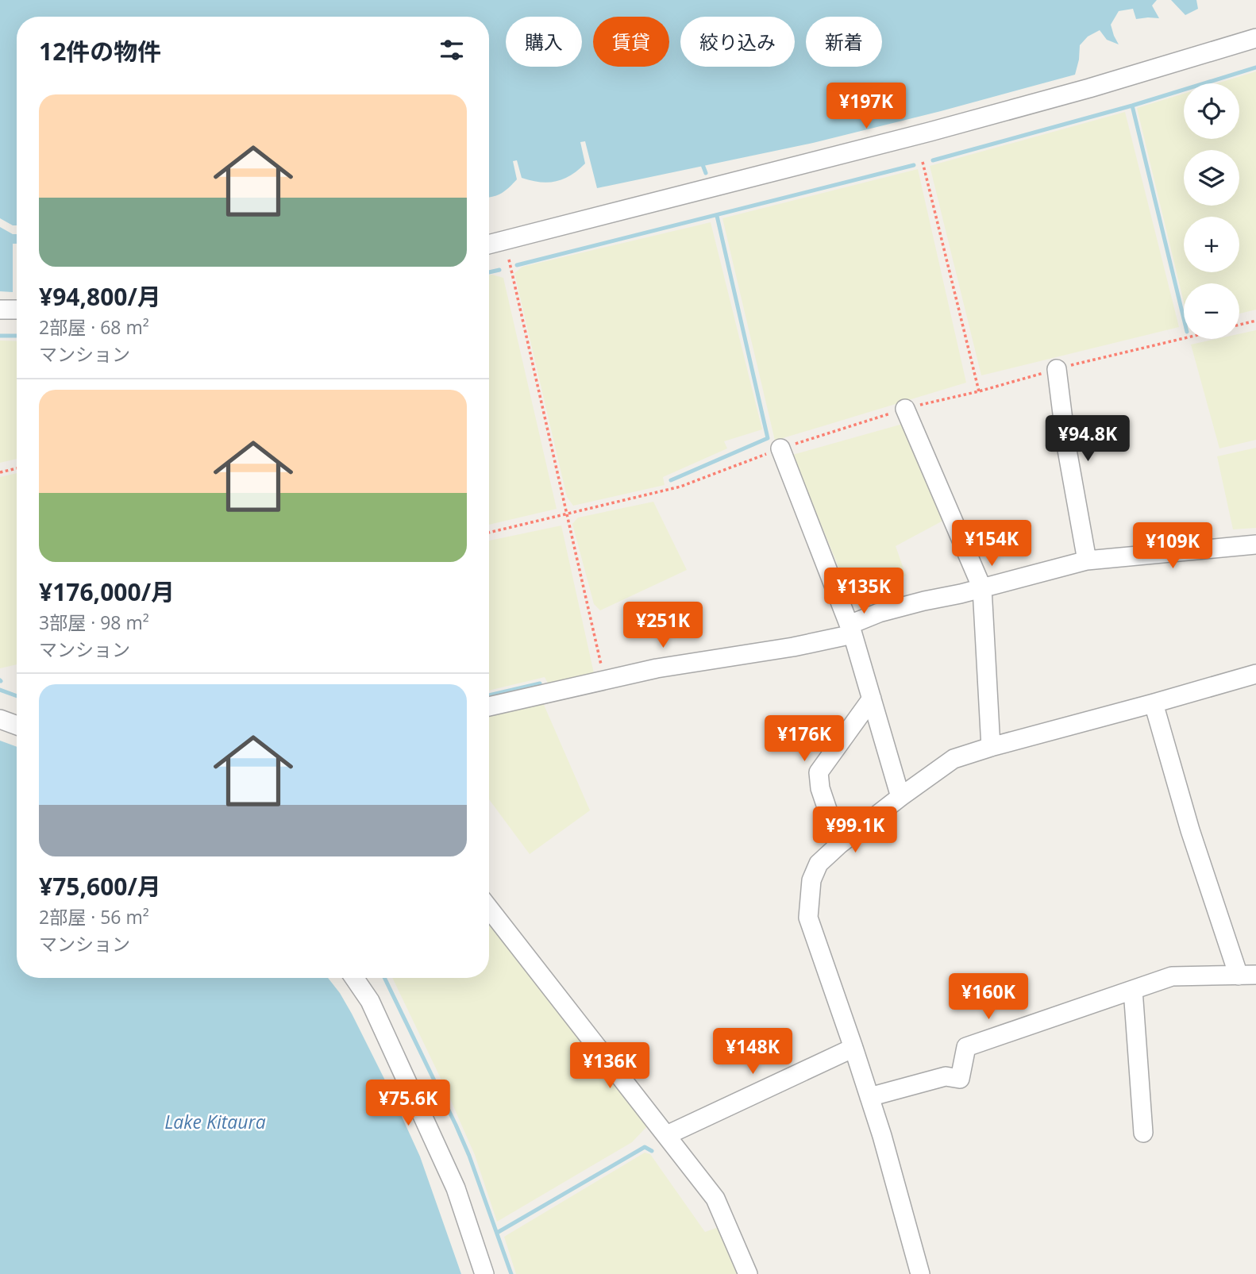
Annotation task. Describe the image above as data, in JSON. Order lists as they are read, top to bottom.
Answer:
{
  "water": ["Lake Kitaura"],
  "page": {
    "chip": [
      "購入",
      "賃貸",
      "絞り込み",
      "新着"
    ],
    "heading": "12件の物件",
    "price": [
      "¥197K",
      "¥94.8K",
      "¥154K",
      "¥109K",
      "¥135K",
      "¥251K",
      "¥176K",
      "¥99.1K",
      "¥160K",
      "¥148K",
      "¥136K",
      "¥75.6K"
    ],
    "map_buttons": ["+", "−"],
    "list": [
      {
        "name": "¥94,800/月",
        "note": "2部屋 · 68 m² · マンション"
      },
      {
        "name": "¥176,000/月",
        "note": "3部屋 · 98 m² · マンション"
      },
      {
        "name": "¥75,600/月",
        "note": "2部屋 · 56 m² · マンション"
      }
    ]
  }
}
